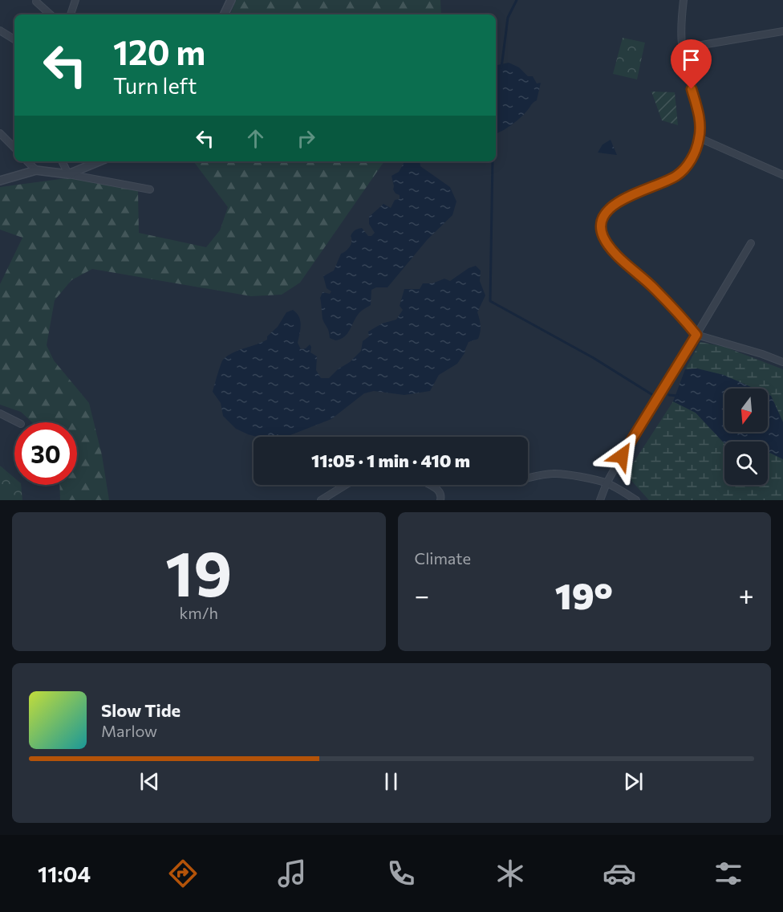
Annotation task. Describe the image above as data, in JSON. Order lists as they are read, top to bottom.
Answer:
{
  "north": "bottom",
  "page": {
    "turn": ["120 m", "Turn left"],
    "limit": "30",
    "trip": "11:05 · 1 min · 410 m",
    "tile": [
      ["19", "km/h"],
      "Climate"
    ],
    "heat": ["−", "19°", "+"],
    "song": ["Slow Tide", "Marlow"],
    "tabs": "11:04"
  }
}
